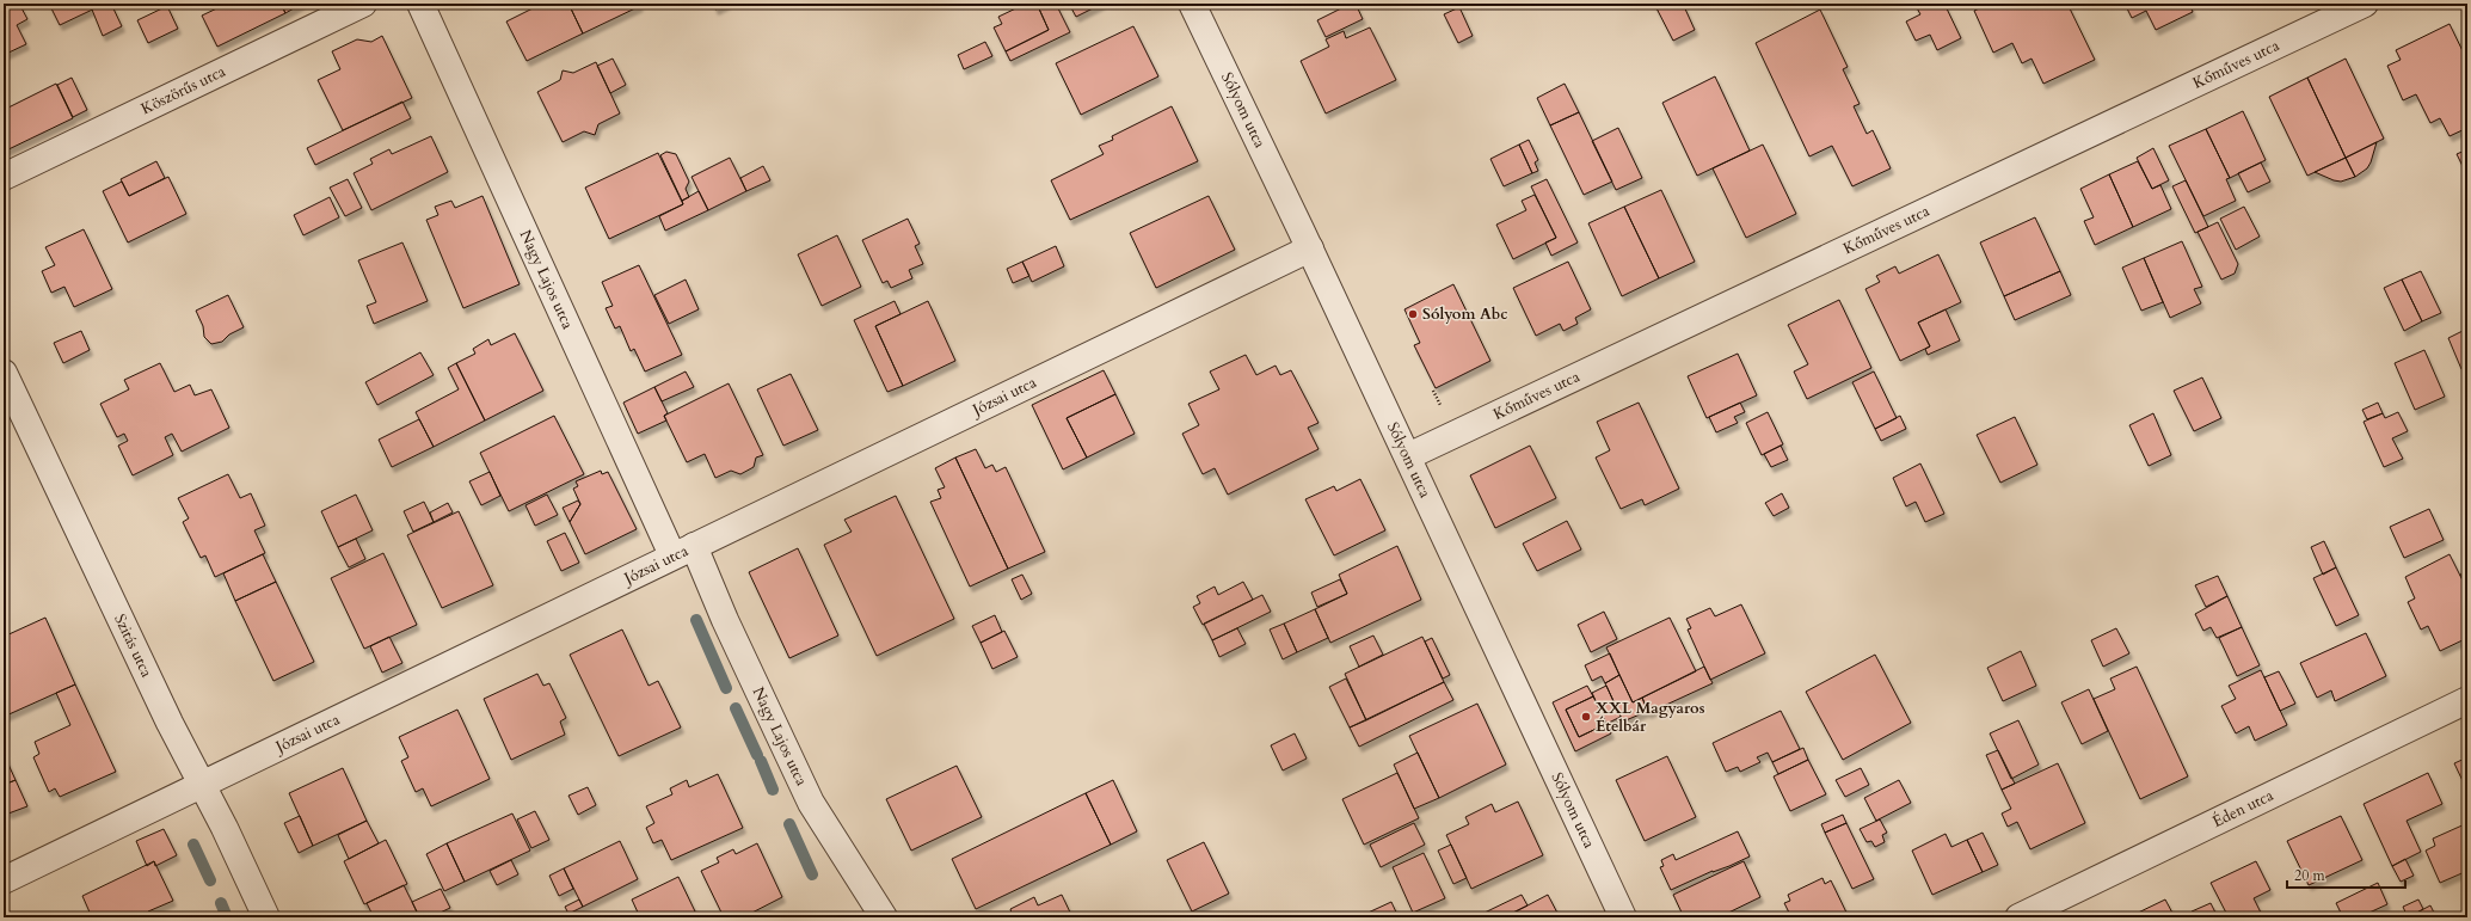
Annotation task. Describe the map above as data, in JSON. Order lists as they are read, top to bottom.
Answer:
{
  "streets": {
    "street": [
      "Kőműves utca",
      "Köszörűs utca",
      "Sólyom utca",
      "Nagy Lajos utca",
      "Józsai utca",
      "Szitás utca",
      "Éden utca"
    ]
  },
  "crossings": [
    ["Kőműves utca", "Sólyom utca"],
    ["Sólyom utca", "Józsai utca"],
    ["Nagy Lajos utca", "Józsai utca"],
    ["Józsai utca", "Szitás utca"]
  ],
  "places": ["Sólyom Abc", "XXL Magyaros Ételbár"],
  "scale_bar": "20 m"
}
